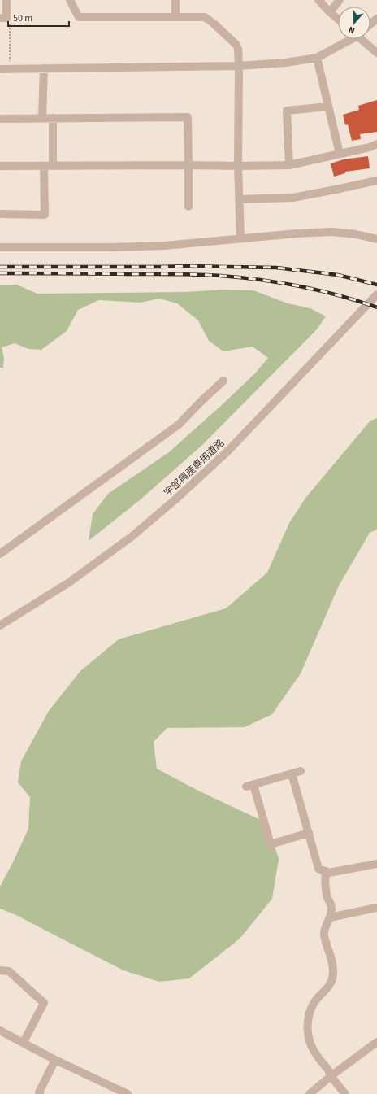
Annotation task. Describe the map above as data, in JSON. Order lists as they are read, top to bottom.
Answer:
{
  "streets": {
    "street": ["宇部興産専用道路"]
  },
  "scale_bar": "50 m",
  "north": "bottom"
}
